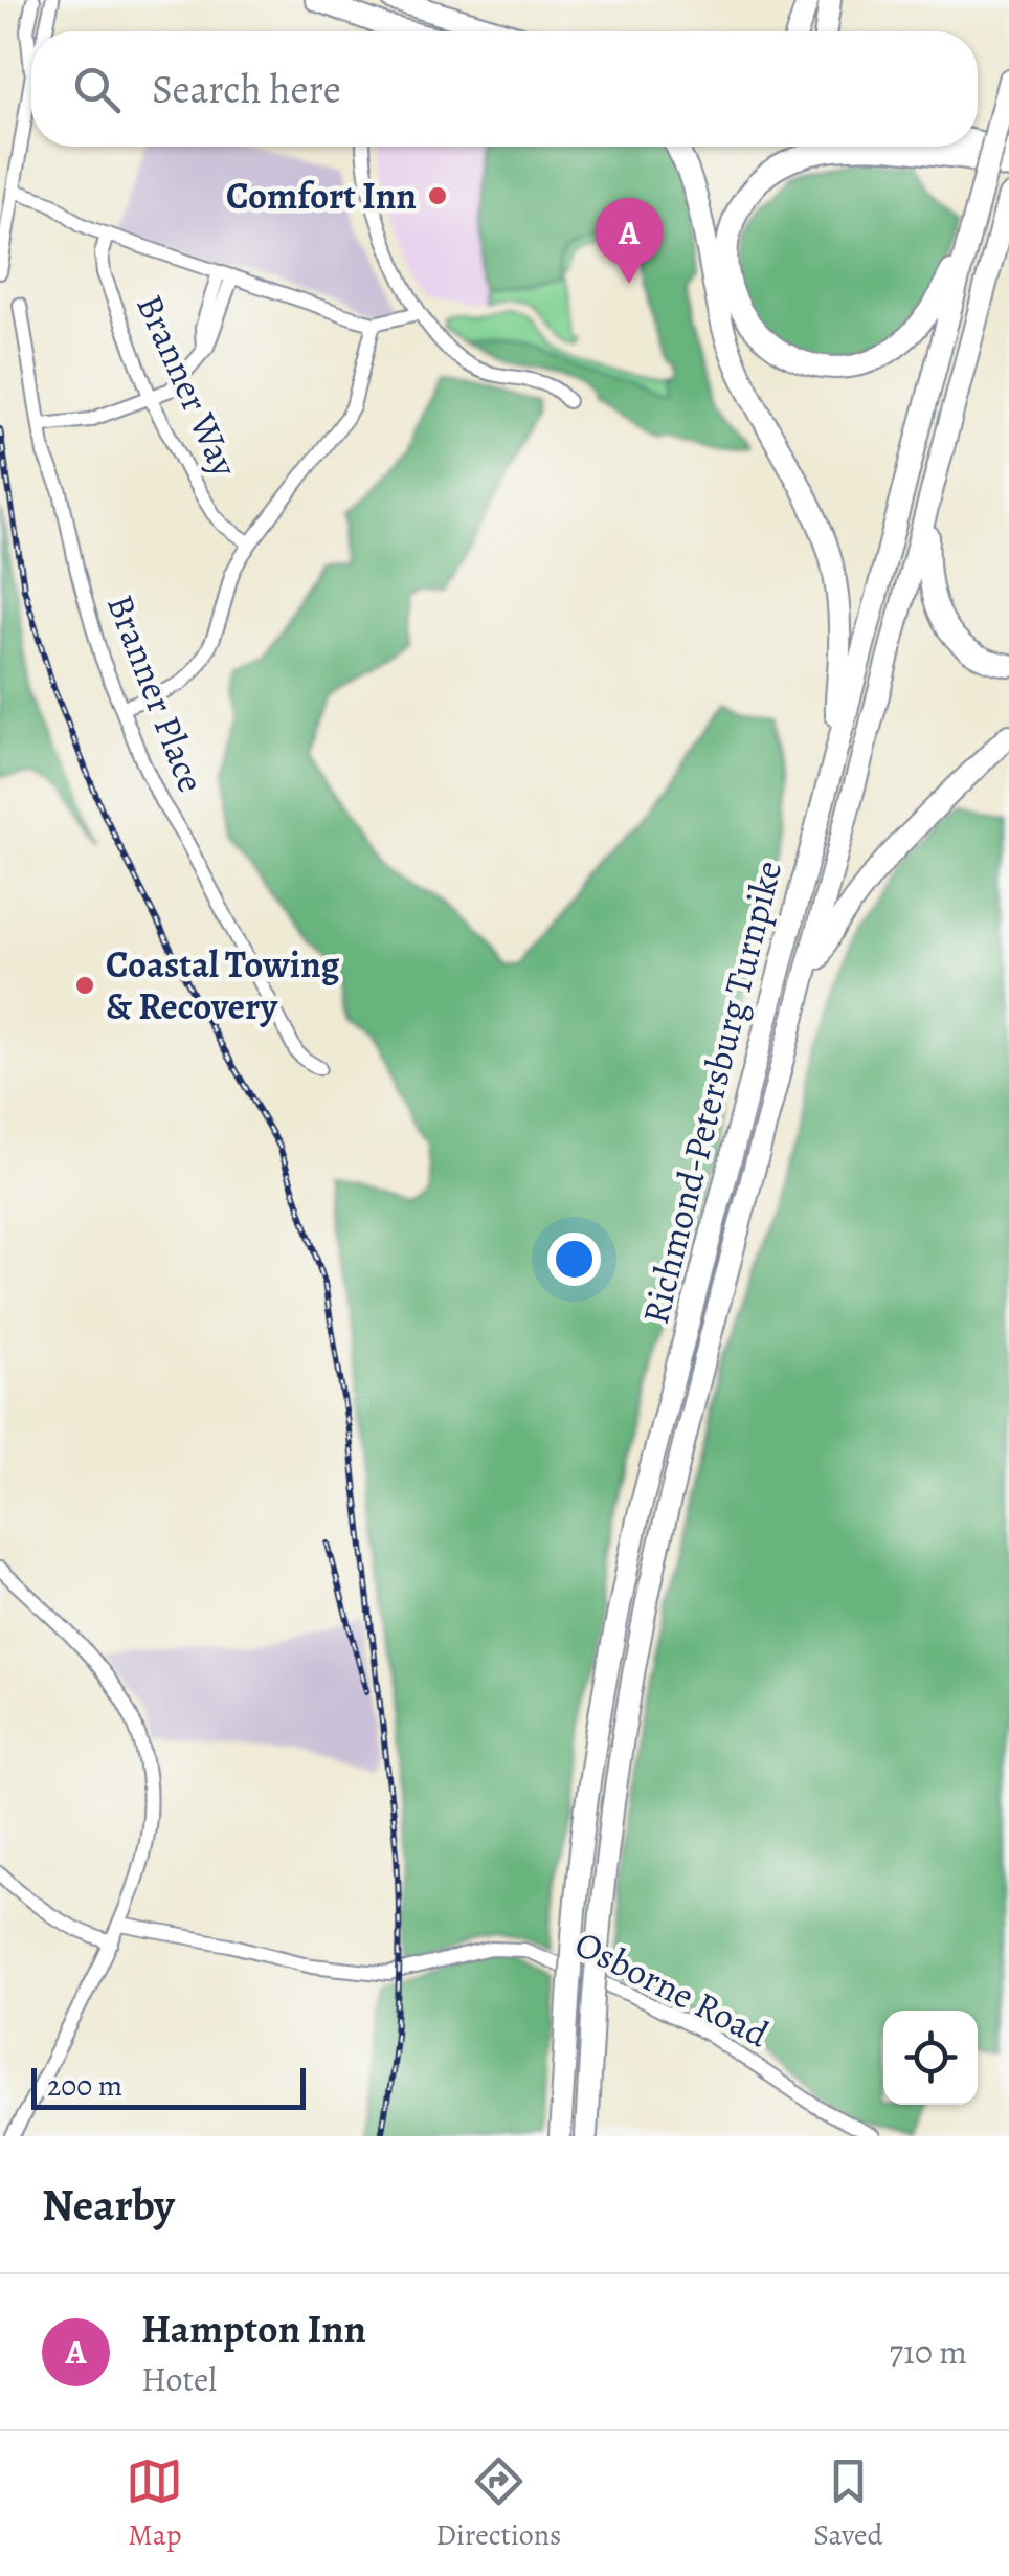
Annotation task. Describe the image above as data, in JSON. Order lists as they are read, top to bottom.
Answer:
{
  "streets": {
    "highway": ["Richmond-Petersburg Turnpike"],
    "street": ["Branner Way", "Branner Place", "Osborne Road"]
  },
  "places": ["Comfort Inn", "Coastal Towing & Recovery"],
  "scale_bar": "200 m",
  "page": {
    "search": "Search here",
    "pins": "A",
    "scale": "200 m",
    "heading": "Nearby",
    "list": [
      {
        "mark": "A",
        "name": "Hampton Inn",
        "note": "Hotel",
        "value": "710 m"
      }
    ],
    "nav": ["Map", "Directions", "Saved"]
  }
}
